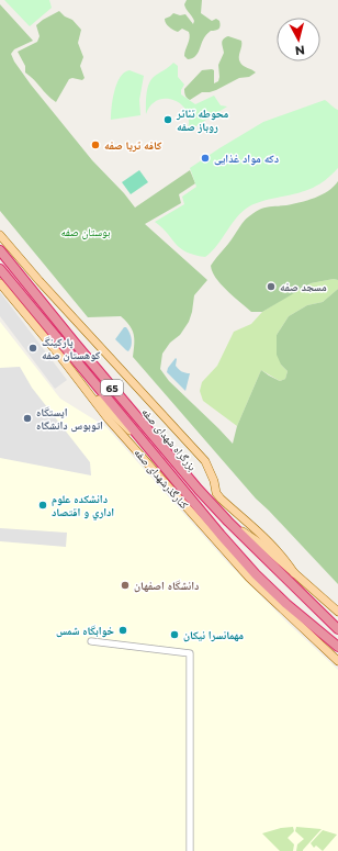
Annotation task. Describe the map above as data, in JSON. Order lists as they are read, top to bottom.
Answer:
{
  "streets": {
    "highway": ["65", "بزرگراه شهدای صفه"],
    "main road": ["کنارگذرشهدای صفه"]
  },
  "parks": ["بوستان صفه"],
  "places": [
    "محوطه تئاتر روباز صفه",
    "کافه تریا صفه",
    "دکه مواد غذایی",
    "مسجد صفه",
    "پارکینگ کوهستان صفه",
    "ایستگاه اتوبوس دانشگاه",
    "دانشکده علوم اداري و اقتصاد",
    "دانشگاه اصفهان",
    "خوابگاه شمس",
    "مهمانسرا نیکان"
  ],
  "north": "bottom"
}
